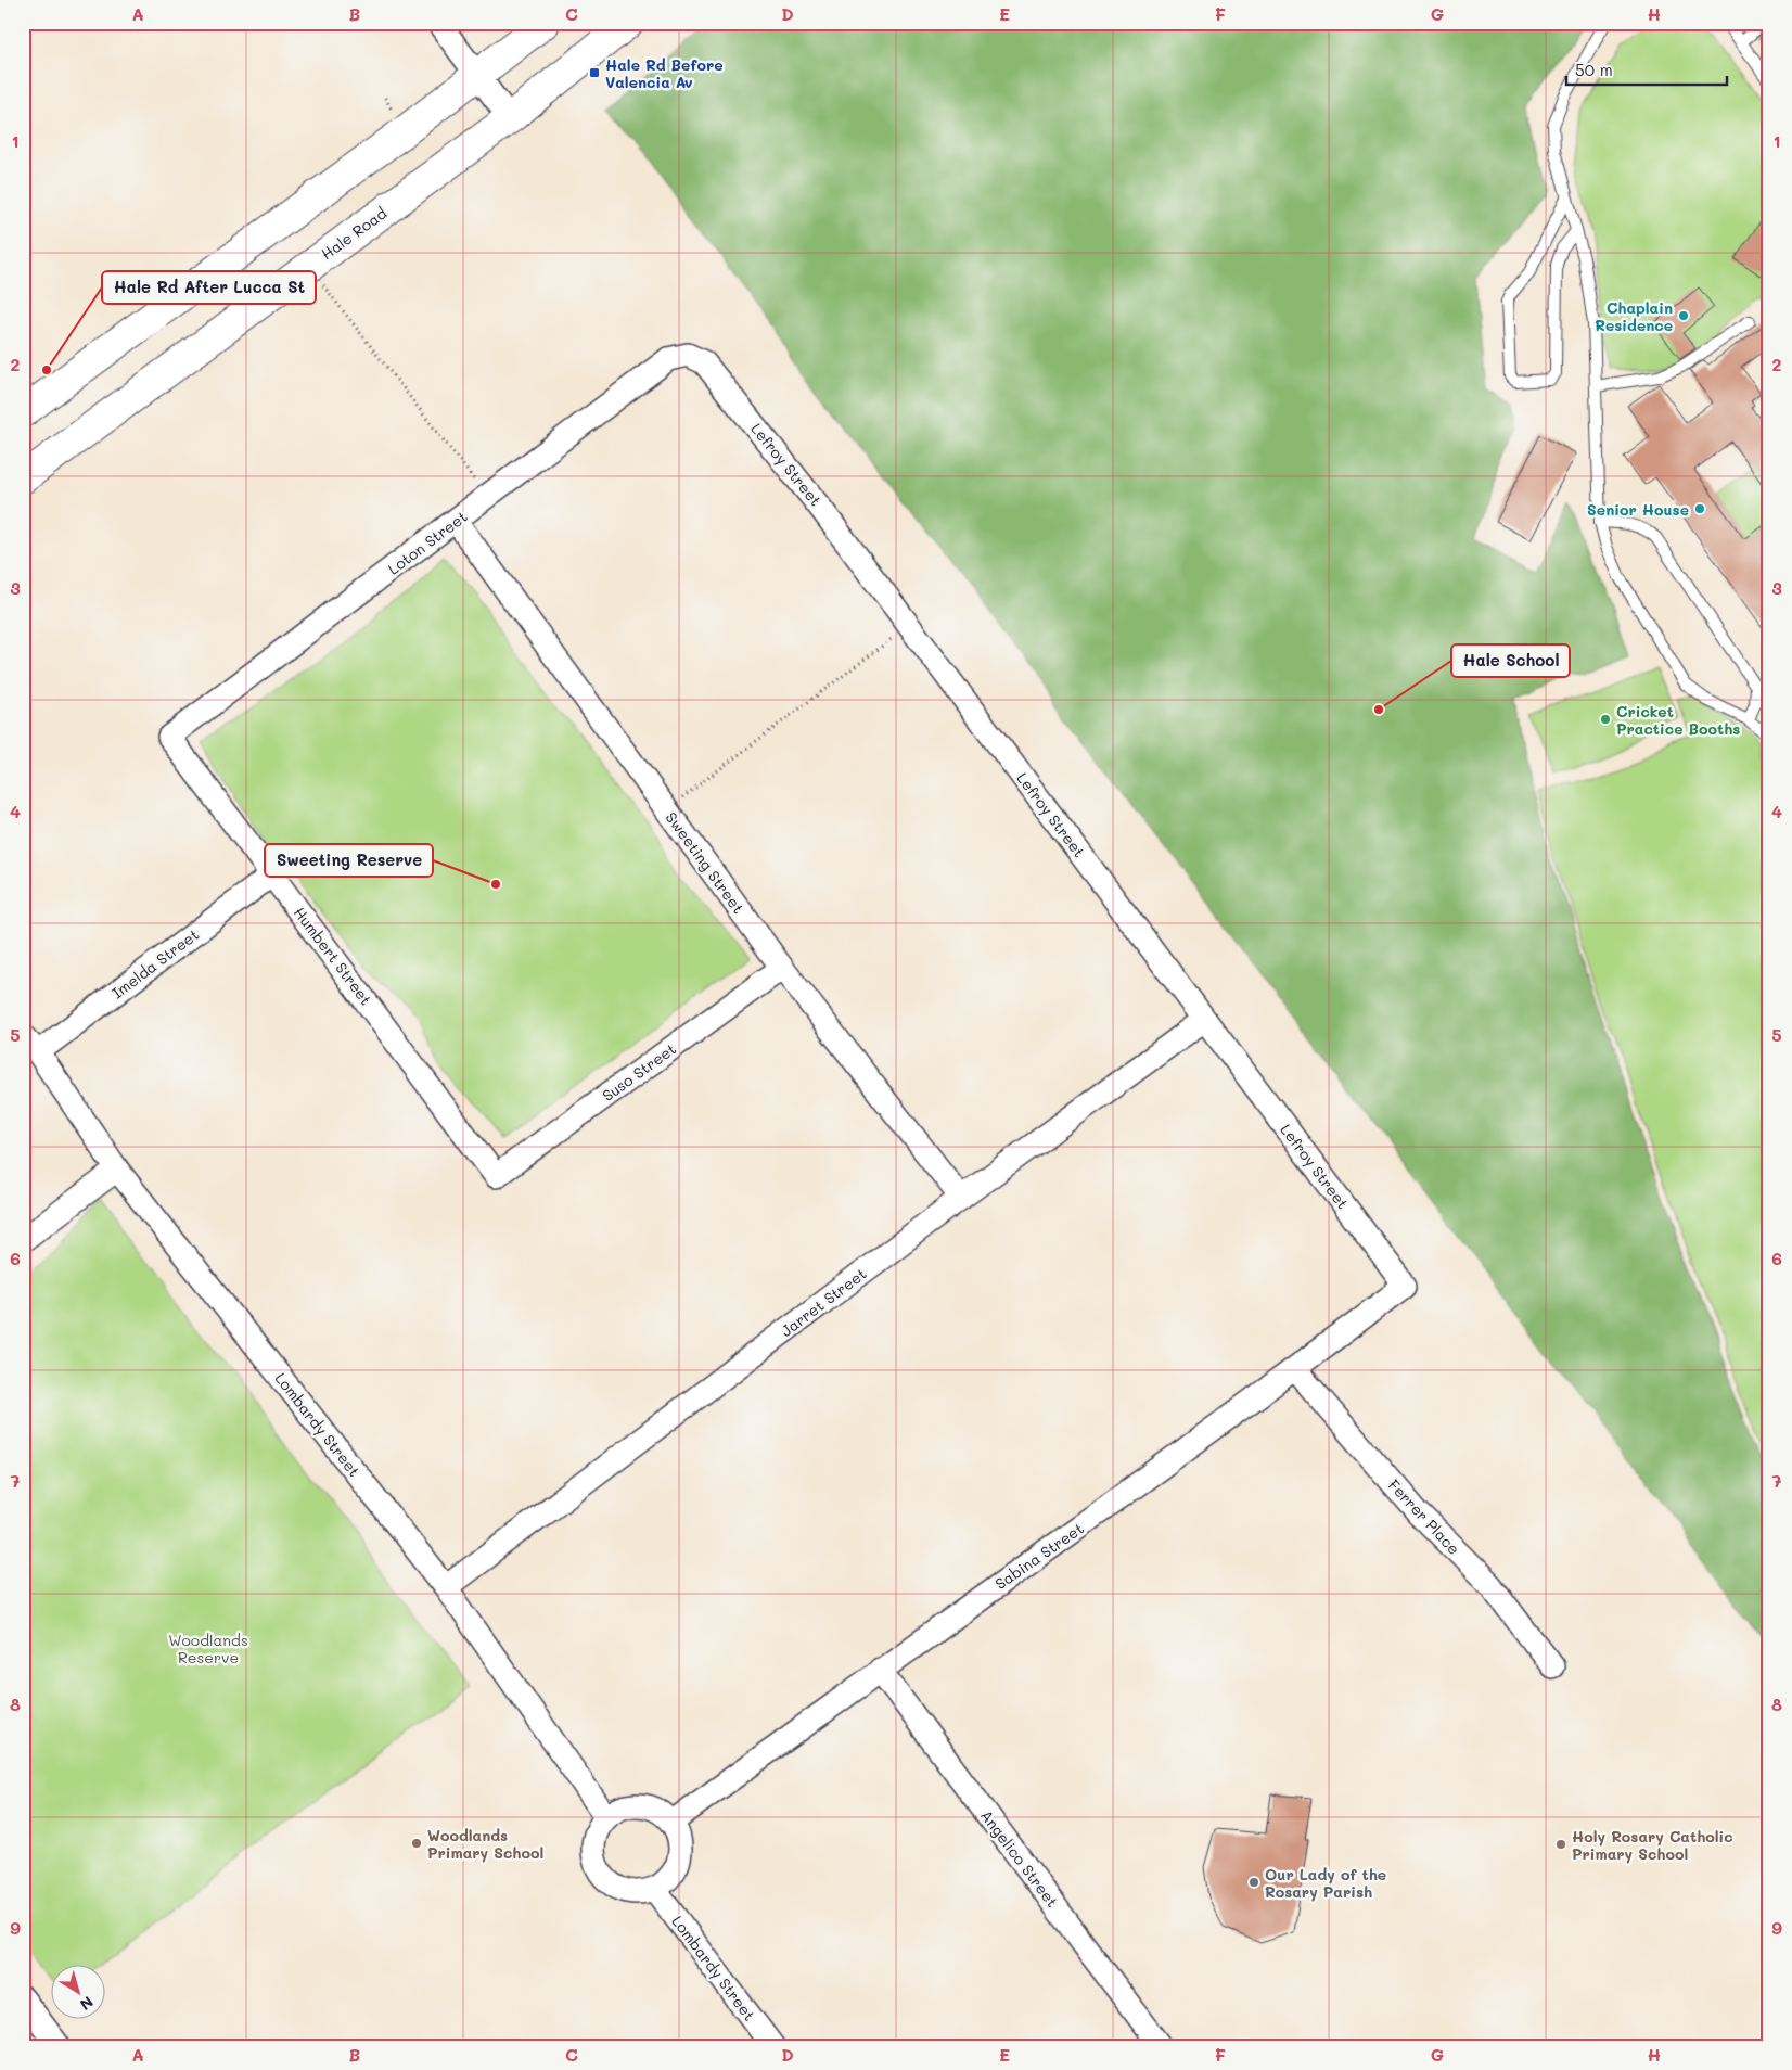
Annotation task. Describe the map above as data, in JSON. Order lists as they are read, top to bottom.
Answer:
{
  "streets": {
    "main road": ["Hale Road"],
    "street": [
      "Lefroy Street",
      "Loton Street",
      "Sweeting Street",
      "Humbert Street",
      "Imelda Street",
      "Suso Street",
      "Jarret Street",
      "Lombardy Street",
      "Ferrer Place",
      "Sabina Street",
      "Angelico Street"
    ]
  },
  "crossings": [
    ["Lefroy Street", "Loton Street"],
    ["Lefroy Street", "Jarret Street"],
    ["Lefroy Street", "Sabina Street"],
    ["Loton Street", "Sweeting Street"],
    ["Loton Street", "Humbert Street"],
    ["Sweeting Street", "Suso Street"],
    ["Sweeting Street", "Jarret Street"],
    ["Humbert Street", "Imelda Street"],
    ["Humbert Street", "Suso Street"],
    ["Imelda Street", "Lombardy Street"],
    ["Jarret Street", "Lombardy Street"],
    ["Lombardy Street", "Sabina Street"],
    ["Ferrer Place", "Sabina Street"],
    ["Sabina Street", "Angelico Street"]
  ],
  "parks": ["Woodlands Reserve"],
  "places": {
    "transit": ["Hale Rd Before Valencia Av"],
    "other": [
      "Chaplain Residence",
      "Hale Rd After Lucca St",
      "Senior House",
      "Hale School",
      "Cricket Practice Booths",
      "Sweeting Reserve",
      "Woodlands Primary School",
      "Holy Rosary Catholic Primary School",
      "Our Lady of the Rosary Parish"
    ]
  },
  "scale_bar": "50 m",
  "north": "bottom right",
  "grid": {
    "columns": [
      "A",
      "B",
      "C",
      "D",
      "E",
      "F",
      "G",
      "H"
    ],
    "rows": [
      "1",
      "2",
      "3",
      "4",
      "5",
      "6",
      "7",
      "8",
      "9"
    ]
  }
}
